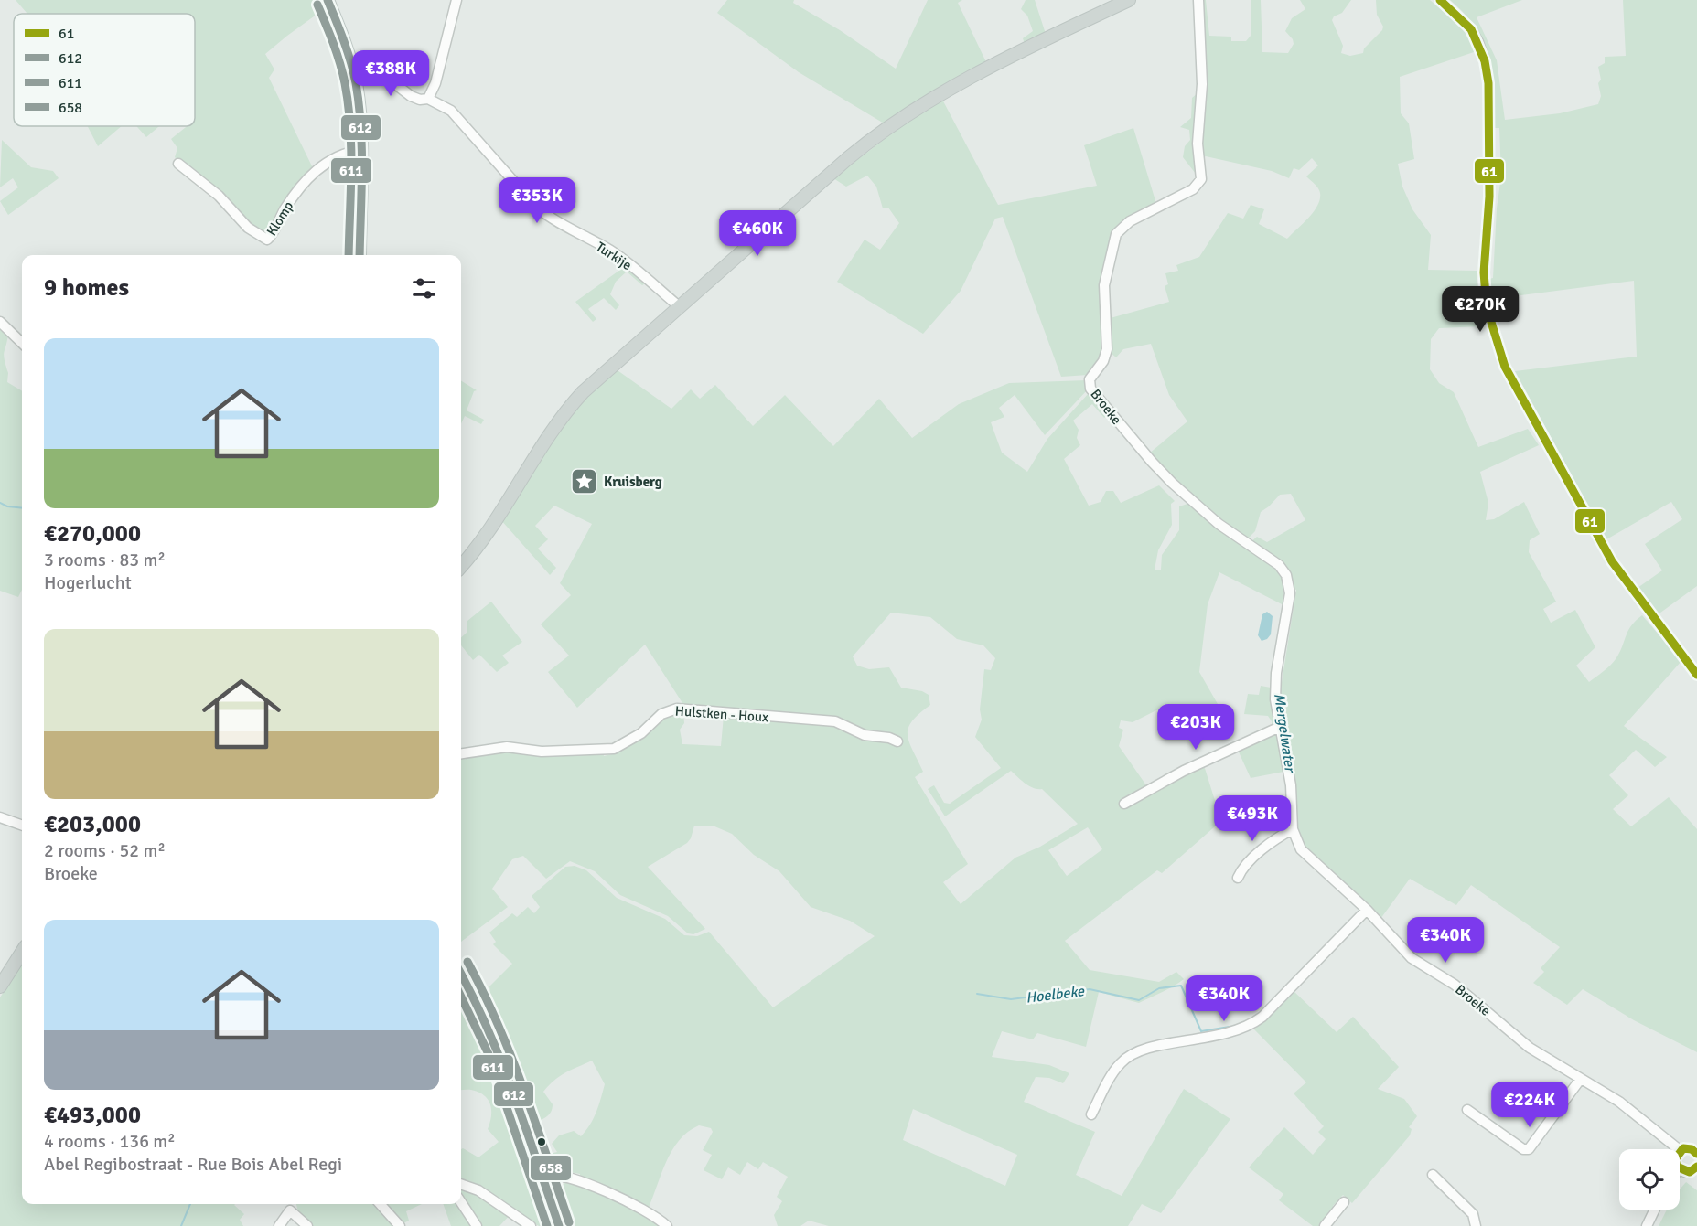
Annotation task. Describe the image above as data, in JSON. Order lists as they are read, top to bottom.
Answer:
{
  "streets": {
    "street": [
      "Klomp",
      "Turkije",
      "Broeke",
      "Hulstken - Houx"
    ]
  },
  "water": ["Mergelwater", "Hoelbeke"],
  "places": {
    "place": ["Kruisberg"]
  },
  "lines": [
    "transit line 61",
    "transit line 612",
    "transit line 611",
    "transit line 658"
  ],
  "legend": [
    "61",
    "612",
    "611",
    "658"
  ],
  "page": {
    "price": [
      "€388K",
      "€353K",
      "€460K",
      "€270K",
      "€203K",
      "€493K",
      "€340K",
      "€340K",
      "€224K"
    ],
    "heading": "9 homes",
    "list": [
      {
        "name": "€270,000",
        "note": "3 rooms · 83 m² · Hogerlucht"
      },
      {
        "name": "€203,000",
        "note": "2 rooms · 52 m² · Broeke"
      },
      {
        "name": "€493,000",
        "note": "4 rooms · 136 m² · Abel Regibostraat - Rue Bois Abel Regi"
      }
    ]
  }
}
